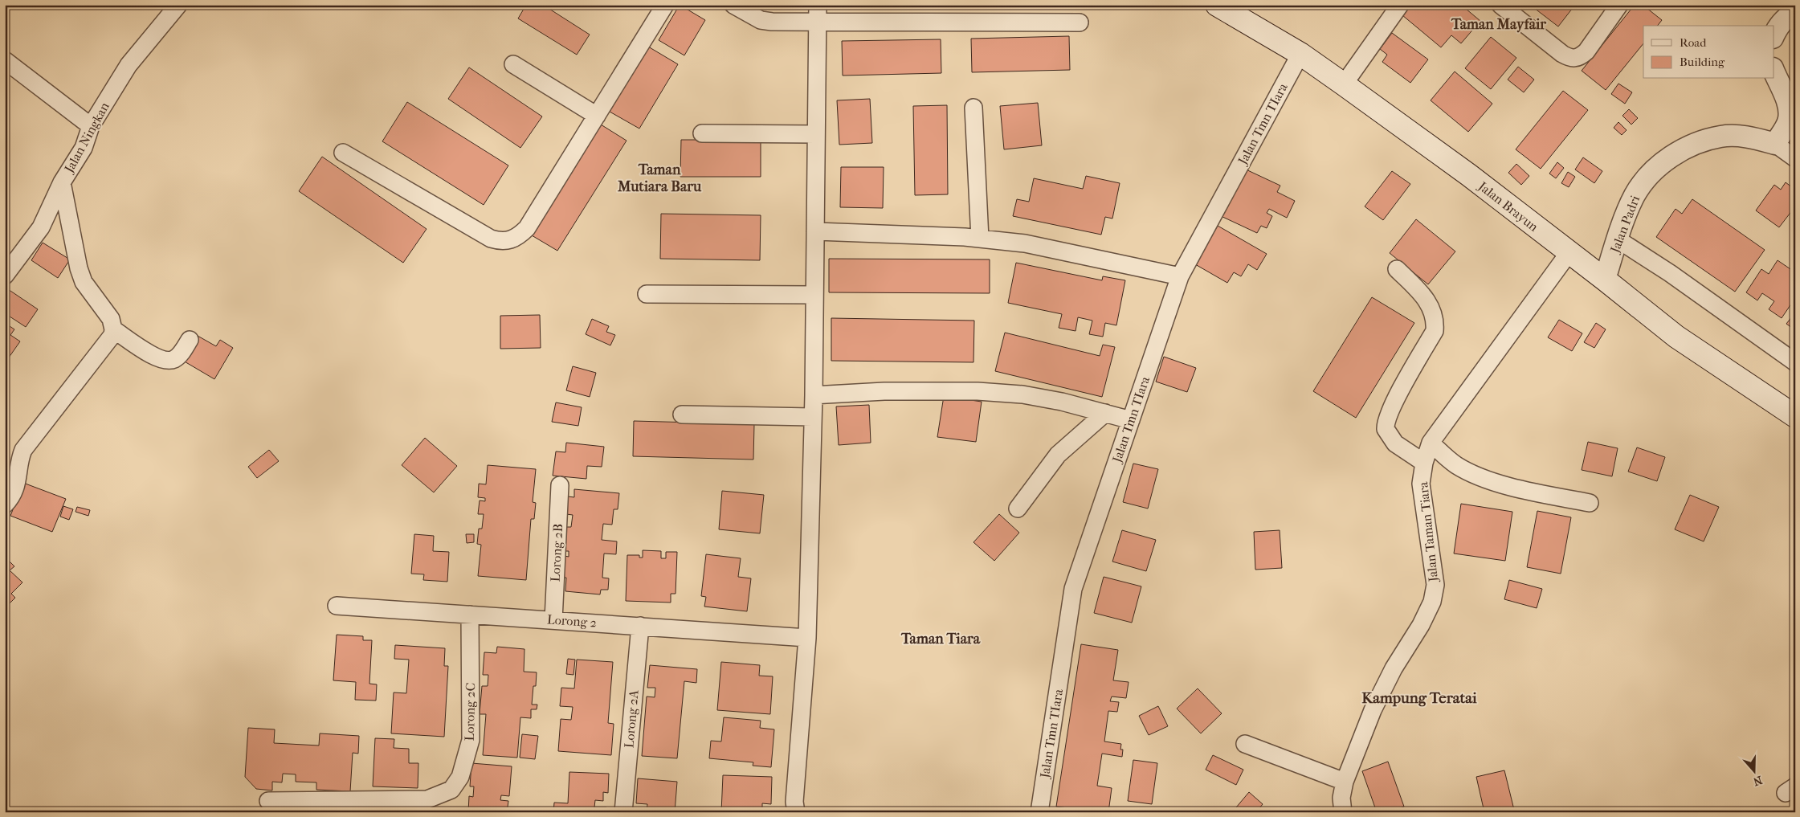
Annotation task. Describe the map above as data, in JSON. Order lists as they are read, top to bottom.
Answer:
{
  "streets": {
    "main road": ["Jalan Brayun"],
    "street": [
      "Jalan Tmn TIara",
      "Jalan Ningkan",
      "Jalan Padri",
      "Jalan Taman Tiara",
      "Lorong 2B",
      "Lorong 2",
      "Lorong 2C",
      "Lorong 2A"
    ]
  },
  "crossings": [
    ["Jalan Tmn TIara", "Jalan Brayun"],
    ["Jalan Brayun", "Jalan Padri"],
    ["Jalan Brayun", "Jalan Taman Tiara"],
    ["Lorong 2B", "Lorong 2"],
    ["Lorong 2", "Lorong 2C"],
    ["Lorong 2", "Lorong 2A"]
  ],
  "districts": [
    "Taman Mayfair",
    "Taman Mutiara Baru",
    "Taman Tiara",
    "Kampung Teratai"
  ],
  "legend": ["Road", "Building"],
  "north": "bottom"
}
